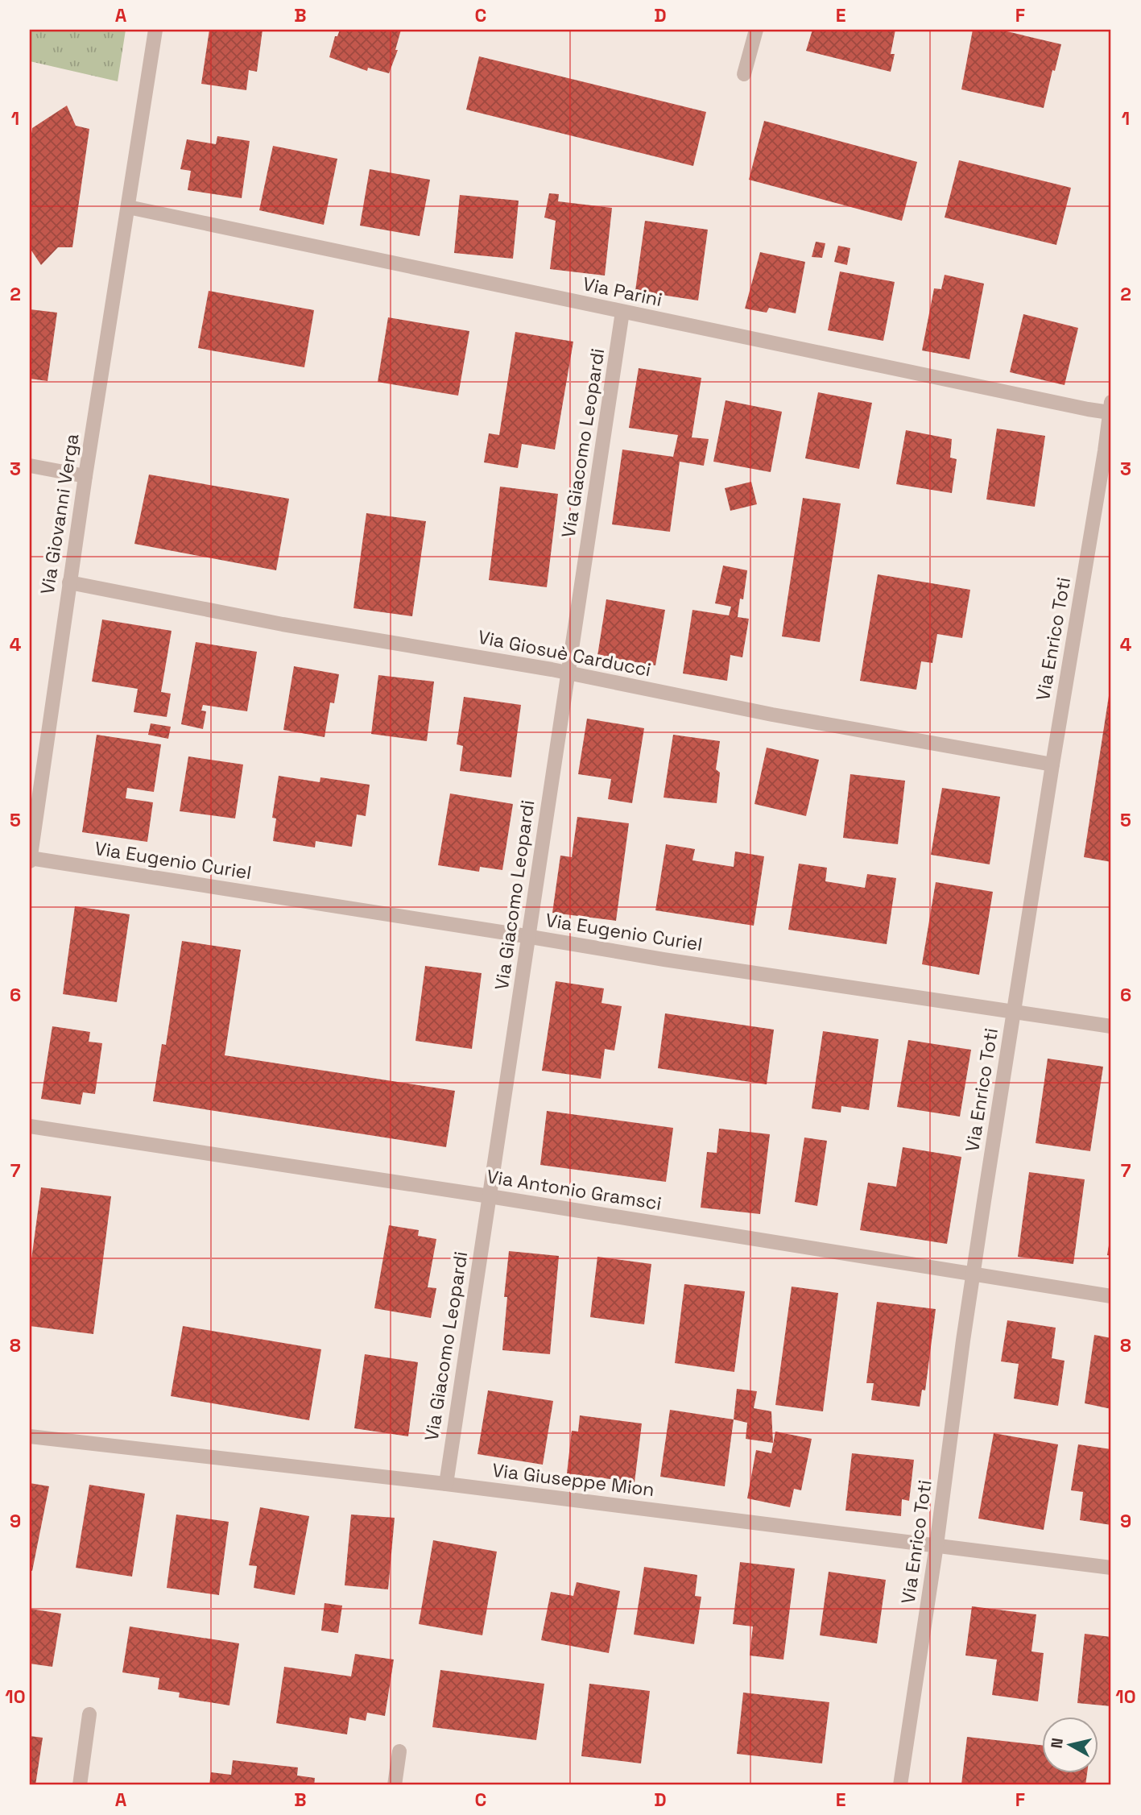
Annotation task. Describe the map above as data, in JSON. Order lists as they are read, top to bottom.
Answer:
{
  "streets": {
    "street": [
      "Via Parini",
      "Via Giacomo Leopardi",
      "Via Giovanni Verga",
      "Via Enrico Toti",
      "Via Giosuè Carducci",
      "Via Eugenio Curiel",
      "Via Antonio Gramsci",
      "Via Giuseppe Mion"
    ]
  },
  "crossings": [
    ["Via Parini", "Via Giacomo Leopardi"],
    ["Via Parini", "Via Giovanni Verga"],
    ["Via Parini", "Via Enrico Toti"],
    ["Via Giacomo Leopardi", "Via Giosuè Carducci"],
    ["Via Giacomo Leopardi", "Via Eugenio Curiel"],
    ["Via Giacomo Leopardi", "Via Antonio Gramsci"],
    ["Via Giacomo Leopardi", "Via Giuseppe Mion"],
    ["Via Giovanni Verga", "Via Giosuè Carducci"],
    ["Via Giovanni Verga", "Via Eugenio Curiel"],
    ["Via Enrico Toti", "Via Giosuè Carducci"],
    ["Via Enrico Toti", "Via Eugenio Curiel"],
    ["Via Enrico Toti", "Via Antonio Gramsci"],
    ["Via Enrico Toti", "Via Giuseppe Mion"]
  ],
  "north": "left",
  "grid": {
    "columns": [
      "A",
      "B",
      "C",
      "D",
      "E",
      "F"
    ],
    "rows": [
      "1",
      "2",
      "3",
      "4",
      "5",
      "6",
      "7",
      "8",
      "9",
      "10"
    ]
  }
}
